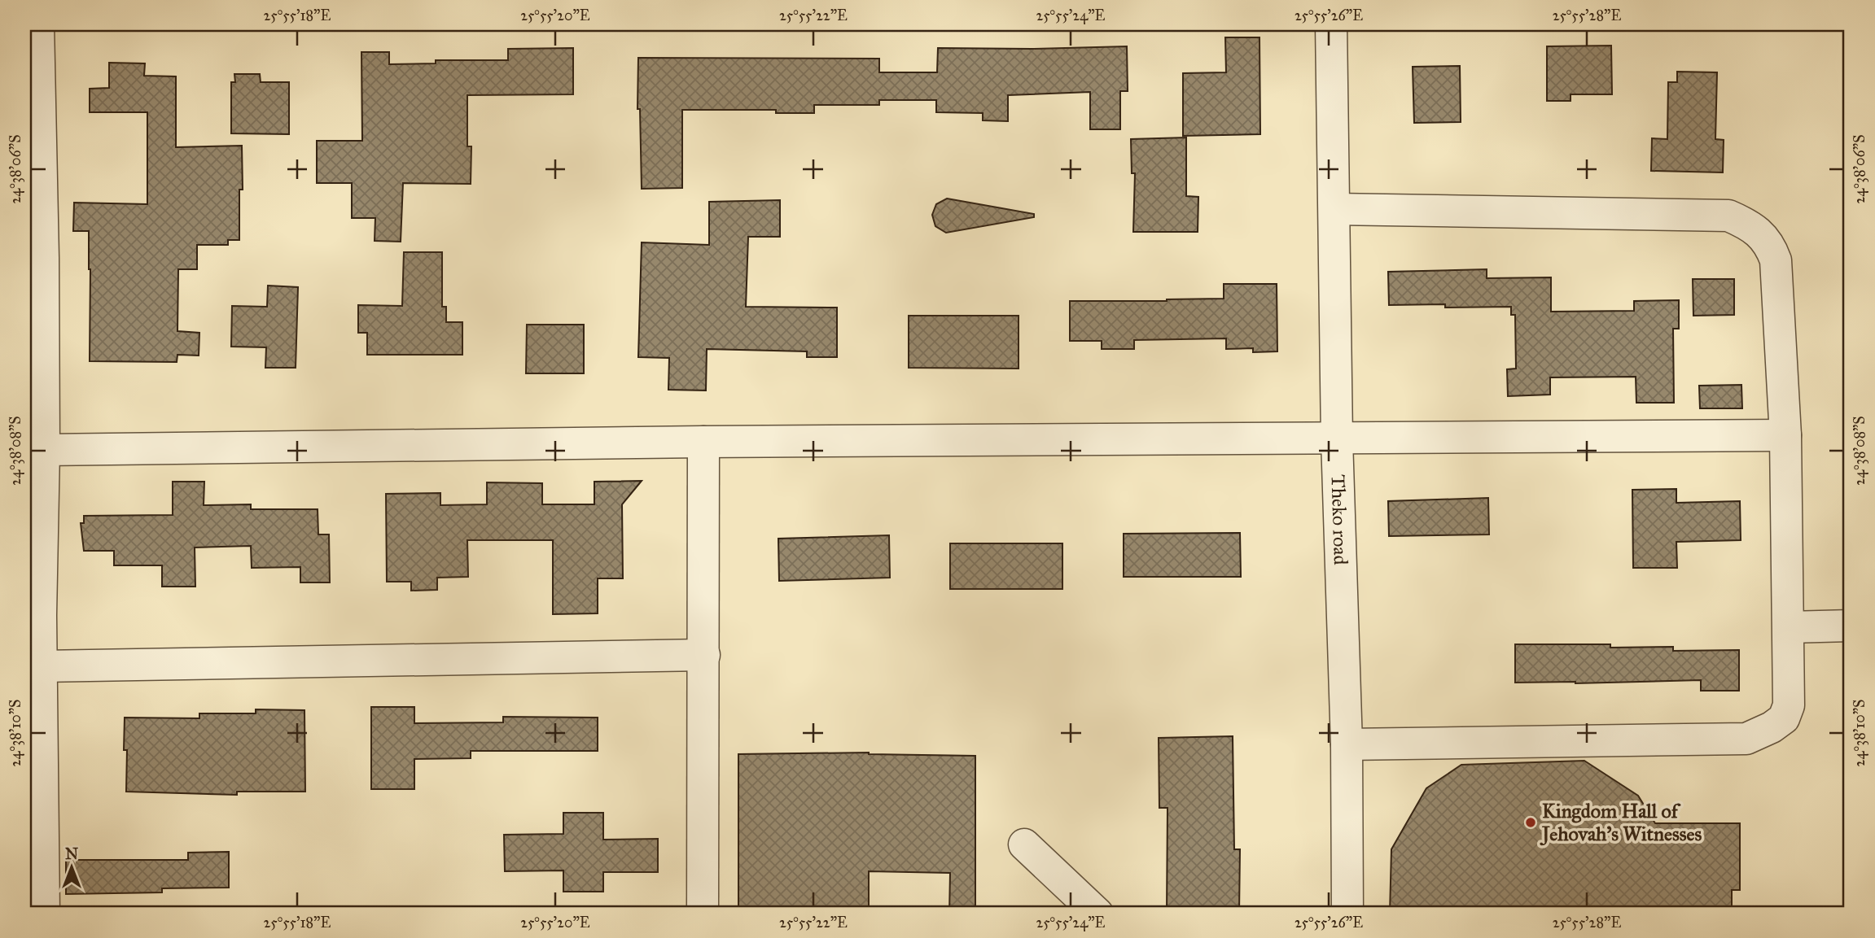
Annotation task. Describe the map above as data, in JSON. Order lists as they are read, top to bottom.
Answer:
{
  "streets": {
    "street": ["Theko road"]
  },
  "places": ["Kingdom Hall of Jehovah's Witnesses"],
  "north": "top",
  "coordinates": [
    "25°55'18\"E",
    "25°55'20\"E",
    "25°55'22\"E",
    "25°55'24\"E",
    "25°55'26\"E",
    "25°55'28\"E",
    "24°38'06\"S",
    "24°38'08\"S",
    "24°38'10\"S"
  ]
}
